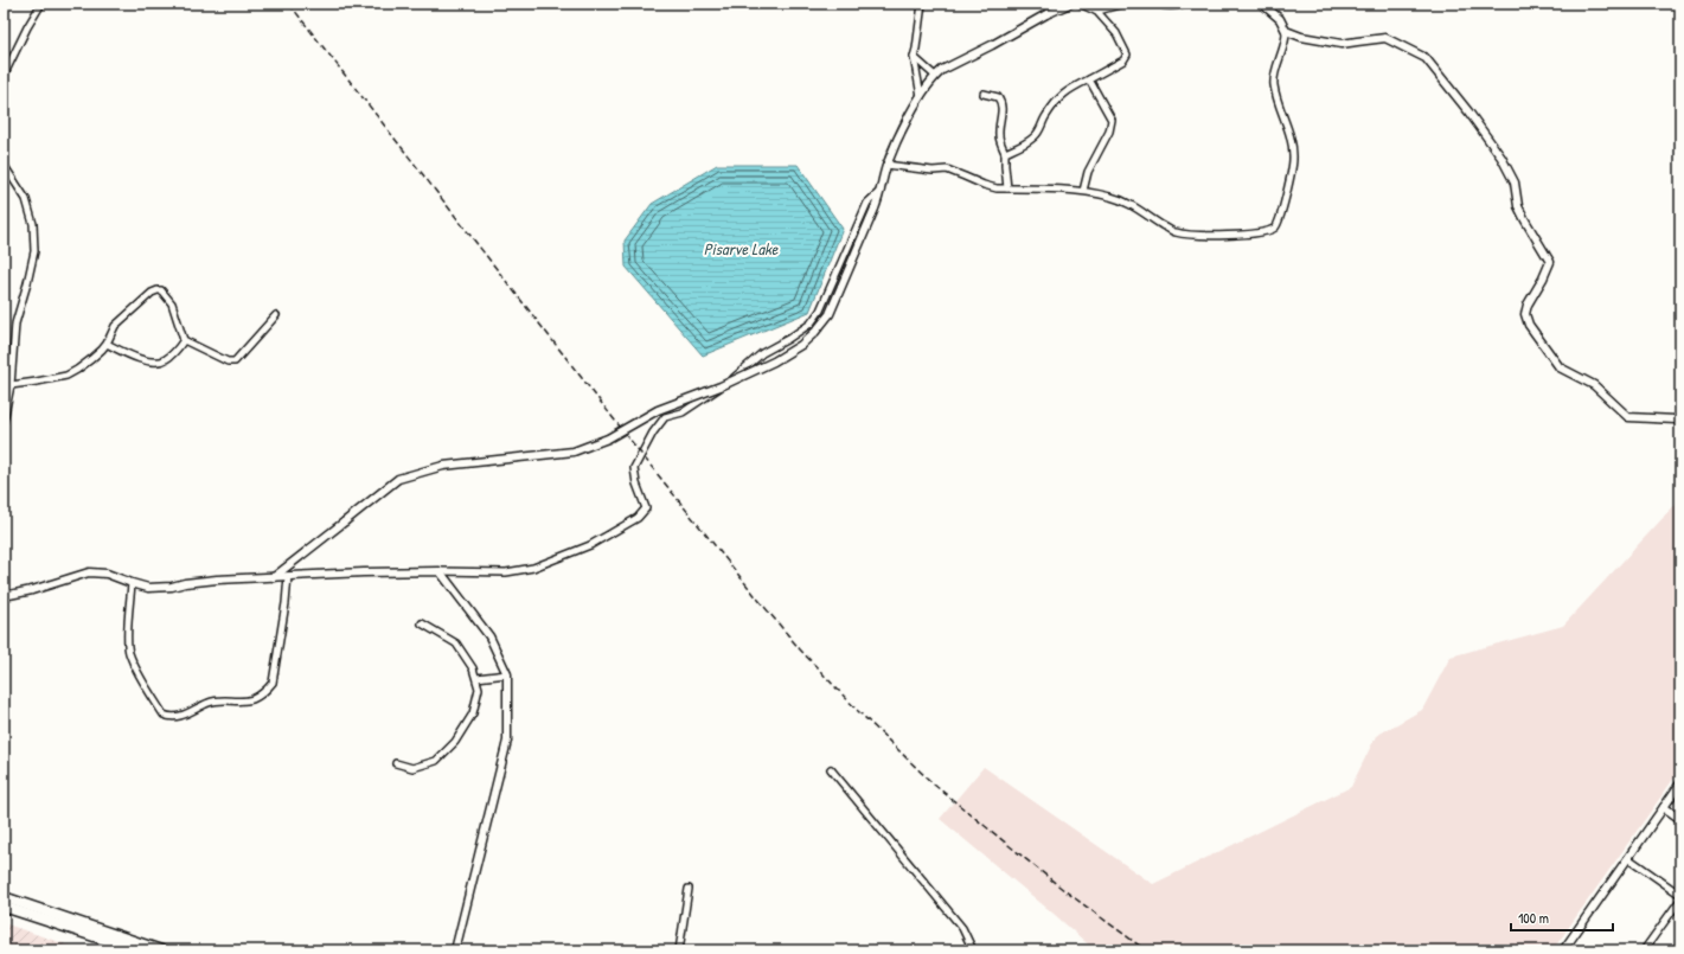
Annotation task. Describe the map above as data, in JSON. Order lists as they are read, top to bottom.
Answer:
{
  "water": ["Pisarve Lake"],
  "scale_bar": "100 m"
}
